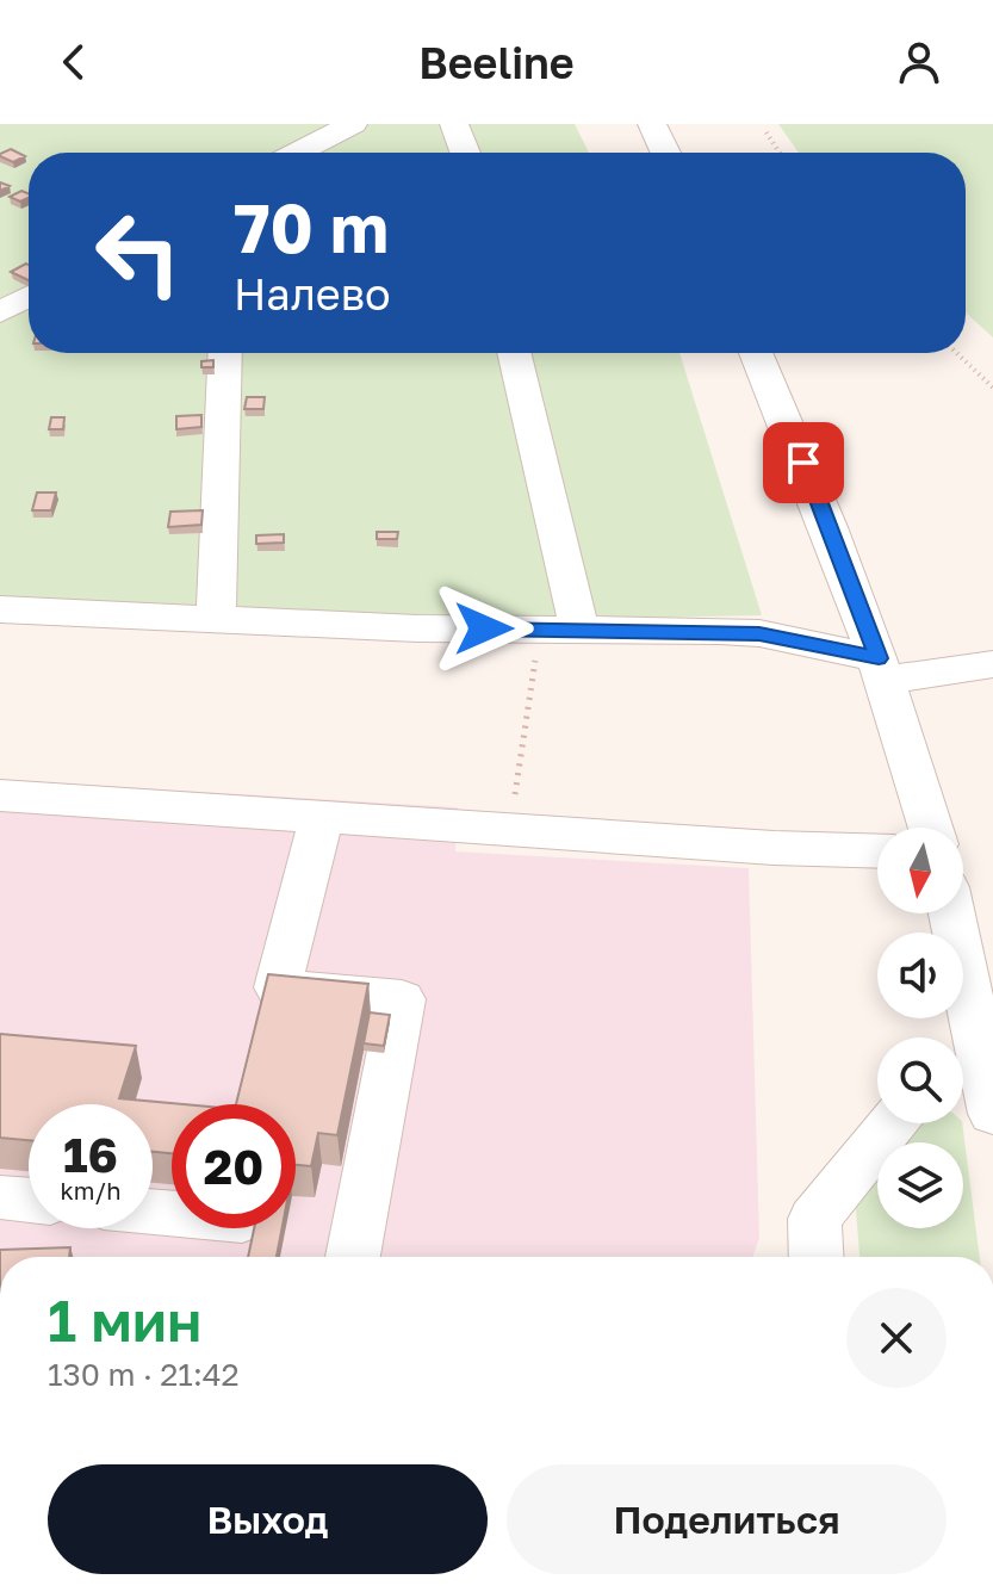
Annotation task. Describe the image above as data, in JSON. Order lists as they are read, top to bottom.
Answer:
{
  "north": "bottom",
  "page": {
    "header": "Beeline",
    "turn": ["70 m", "Налево"],
    "speed": "16 km/h",
    "limit": "20",
    "heading": ["1 мин", "130 m · 21:42"],
    "buttons": ["Выход", "Поделиться"]
  }
}
